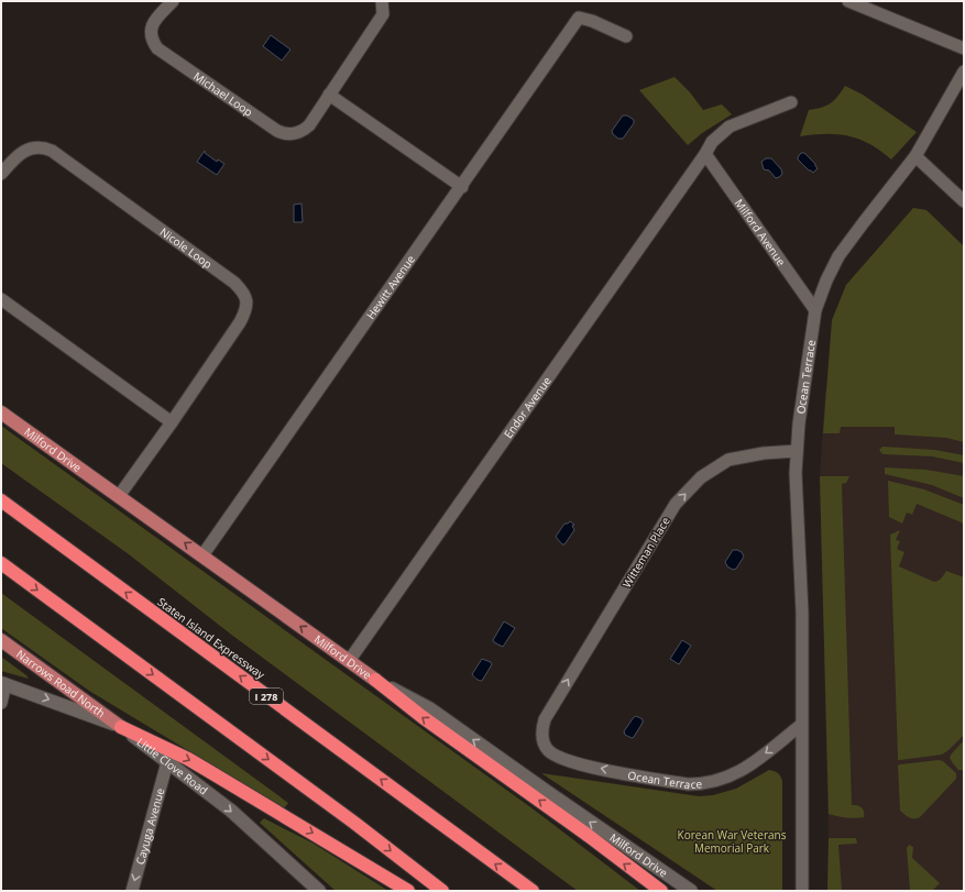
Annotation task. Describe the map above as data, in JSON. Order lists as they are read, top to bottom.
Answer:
{
  "streets": {
    "highway": ["Staten Island Expressway", "I 278"],
    "main road": ["Milford Drive", "Narrows Road North"],
    "street": [
      "Michael Loop",
      "Milford Avenue",
      "Nicole Loop",
      "Hewitt Avenue",
      "Ocean Terrace",
      "Endor Avenue",
      "Witteman Place",
      "Little Clove Road",
      "Cayuga Avenue"
    ]
  },
  "crossings": [
    ["Milford Avenue", "Ocean Terrace"],
    ["Milford Avenue", "Endor Avenue"],
    ["Nicole Loop", "Milford Drive"],
    ["Hewitt Avenue", "Milford Drive"],
    ["Ocean Terrace", "Witteman Place"],
    ["Endor Avenue", "Milford Drive"],
    ["Narrows Road North", "Little Clove Road"],
    ["Little Clove Road", "Cayuga Avenue"]
  ],
  "one_way": [
    "Milford Drive",
    "Witteman Place",
    "Little Clove Road",
    "Cayuga Avenue"
  ],
  "parks": ["Korean War Veterans Memorial Park"]
}
